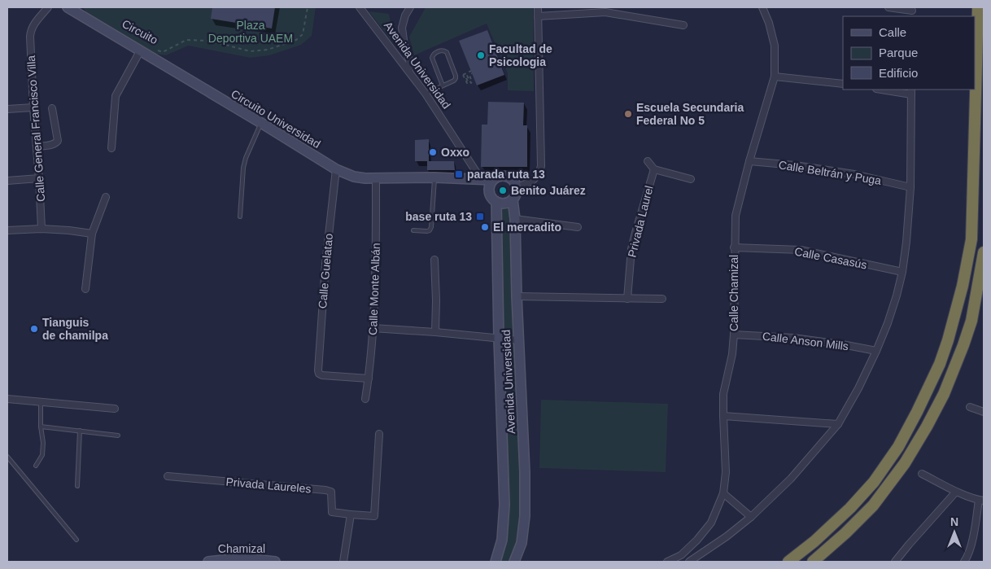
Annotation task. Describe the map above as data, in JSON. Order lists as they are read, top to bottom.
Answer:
{
  "streets": {
    "street": [
      "Avenida Universidad",
      "Circuito Universidad",
      "Calle General Francisco Villa",
      "Calle Beltrán y Puga",
      "Privada Laurel",
      "Calle Casasús",
      "Calle Guelatao",
      "Calle Monte Albán",
      "Calle Chamizal",
      "Calle Anson Mills",
      "Privada Laureles",
      "Chamizal"
    ],
    "path": ["Circuito"]
  },
  "crossings": [
    ["Avenida Universidad", "Circuito Universidad"],
    ["Circuito Universidad", "Calle Guelatao"],
    ["Circuito Universidad", "Calle Monte Albán"],
    ["Calle Beltrán y Puga", "Calle Chamizal"],
    ["Calle Casasús", "Calle Chamizal"],
    ["Calle Guelatao", "Calle Monte Albán"],
    ["Calle Chamizal", "Calle Anson Mills"]
  ],
  "parks": ["Plaza Deportiva UAEM"],
  "places": {
    "other": [
      "Facultad de Psicologia",
      "Escuela Secundaria Federal No 5",
      "Oxxo",
      "Benito Juárez",
      "El mercadito",
      "Tianguis de chamilpa"
    ],
    "transit": ["parada ruta 13", "base ruta 13"]
  },
  "legend": ["Calle", "Parque", "Edificio"],
  "north": "top"
}
